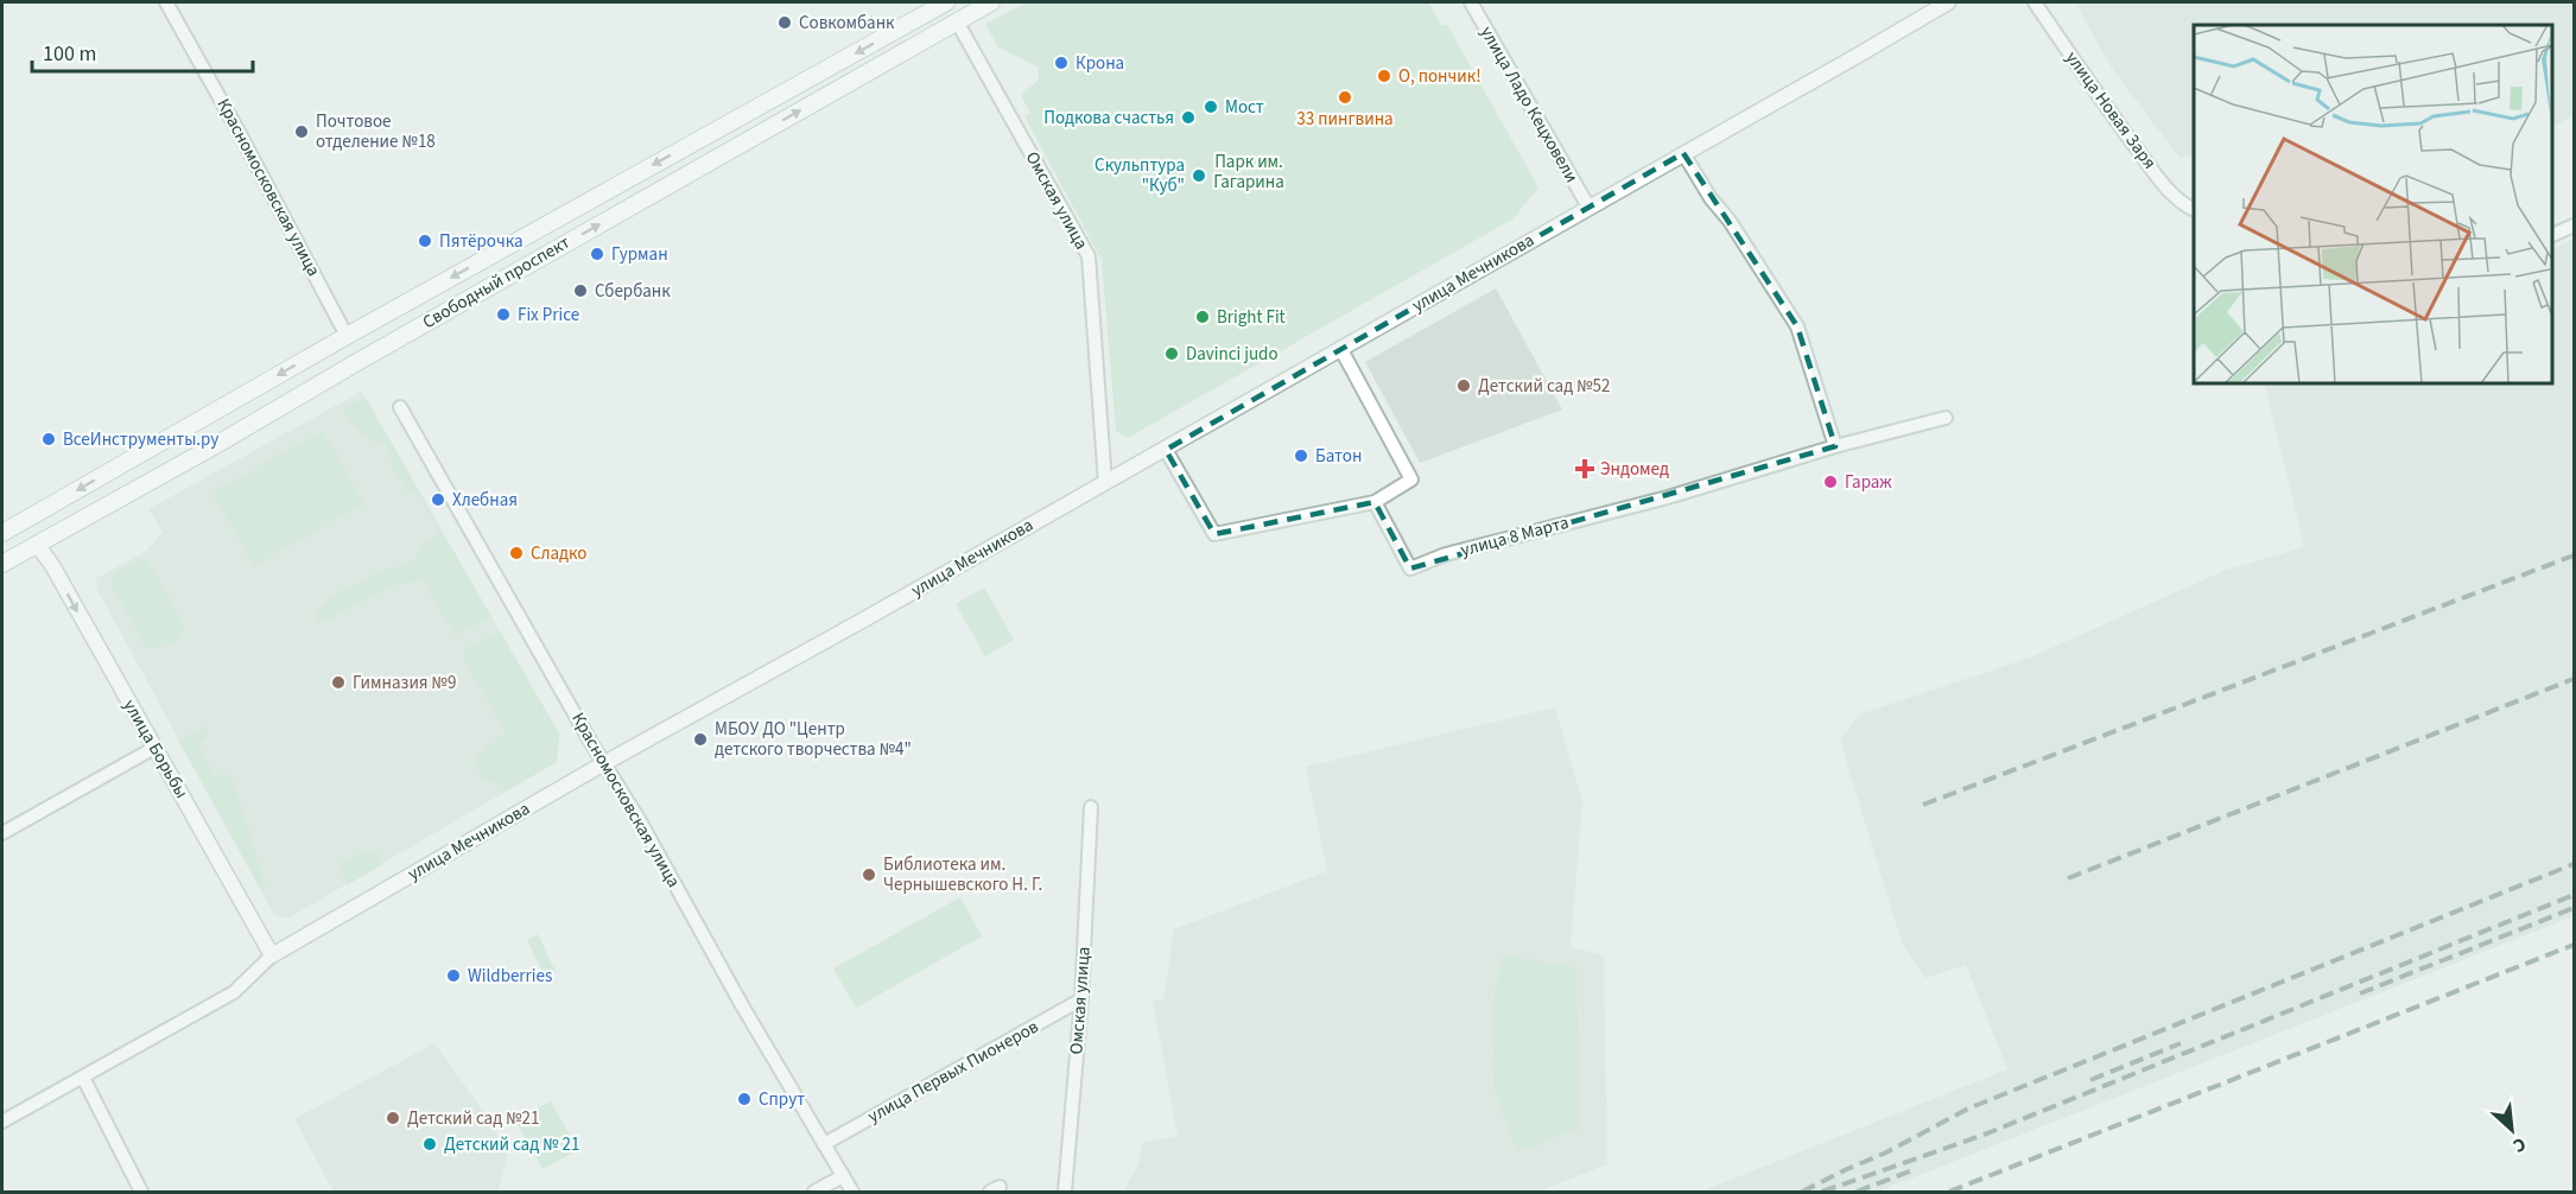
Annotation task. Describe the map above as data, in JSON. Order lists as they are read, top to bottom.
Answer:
{
  "streets": {
    "main road": ["Свободный проспект"],
    "street": [
      "улица Ладо Кецховели",
      "улица Новая Заря",
      "Красномосковская улица",
      "Омская улица",
      "улица Мечникова",
      "улица 8 Марта",
      "улица Борьбы",
      "улица Первых Пионеров"
    ]
  },
  "crossings": [
    ["улица Ладо Кецховели", "улица Мечникова"],
    ["Красномосковская улица", "улица Мечникова"],
    ["Красномосковская улица", "Свободный проспект"],
    ["Красномосковская улица", "улица Первых Пионеров"],
    ["Омская улица", "улица Мечникова"],
    ["Омская улица", "Свободный проспект"],
    ["Омская улица", "улица Первых Пионеров"],
    ["улица Мечникова", "улица Борьбы"],
    ["Свободный проспект", "улица Борьбы"]
  ],
  "one_way": ["улица Борьбы"],
  "parks": ["Парк им. Гагарина"],
  "places": {
    "other": [
      "Совкомбанк",
      "Крона",
      "О, пончик!",
      "33 пингвина",
      "Мост",
      "Подкова счастья",
      "Почтовое отделение №18",
      "Скульптура \"Куб\"",
      "Пятёрочка",
      "Гурман",
      "Сбербанк",
      "Fix Price",
      "Bright Fit",
      "Davinci judo",
      "Детский сад №52",
      "ВсеИнструменты.ру",
      "Батон",
      "Гараж",
      "Хлебная",
      "Сладко",
      "Гимназия №9",
      "МБОУ ДО \"Центр детского творчества №4\"",
      "Библиотека им. Чернышевского Н. Г.",
      "Wildberries",
      "Спрут",
      "Детский сад №21",
      "Детский сад № 21"
    ],
    "health": ["Эндомед"]
  },
  "scale_bar": "100 m",
  "north": "bottom right"
}
